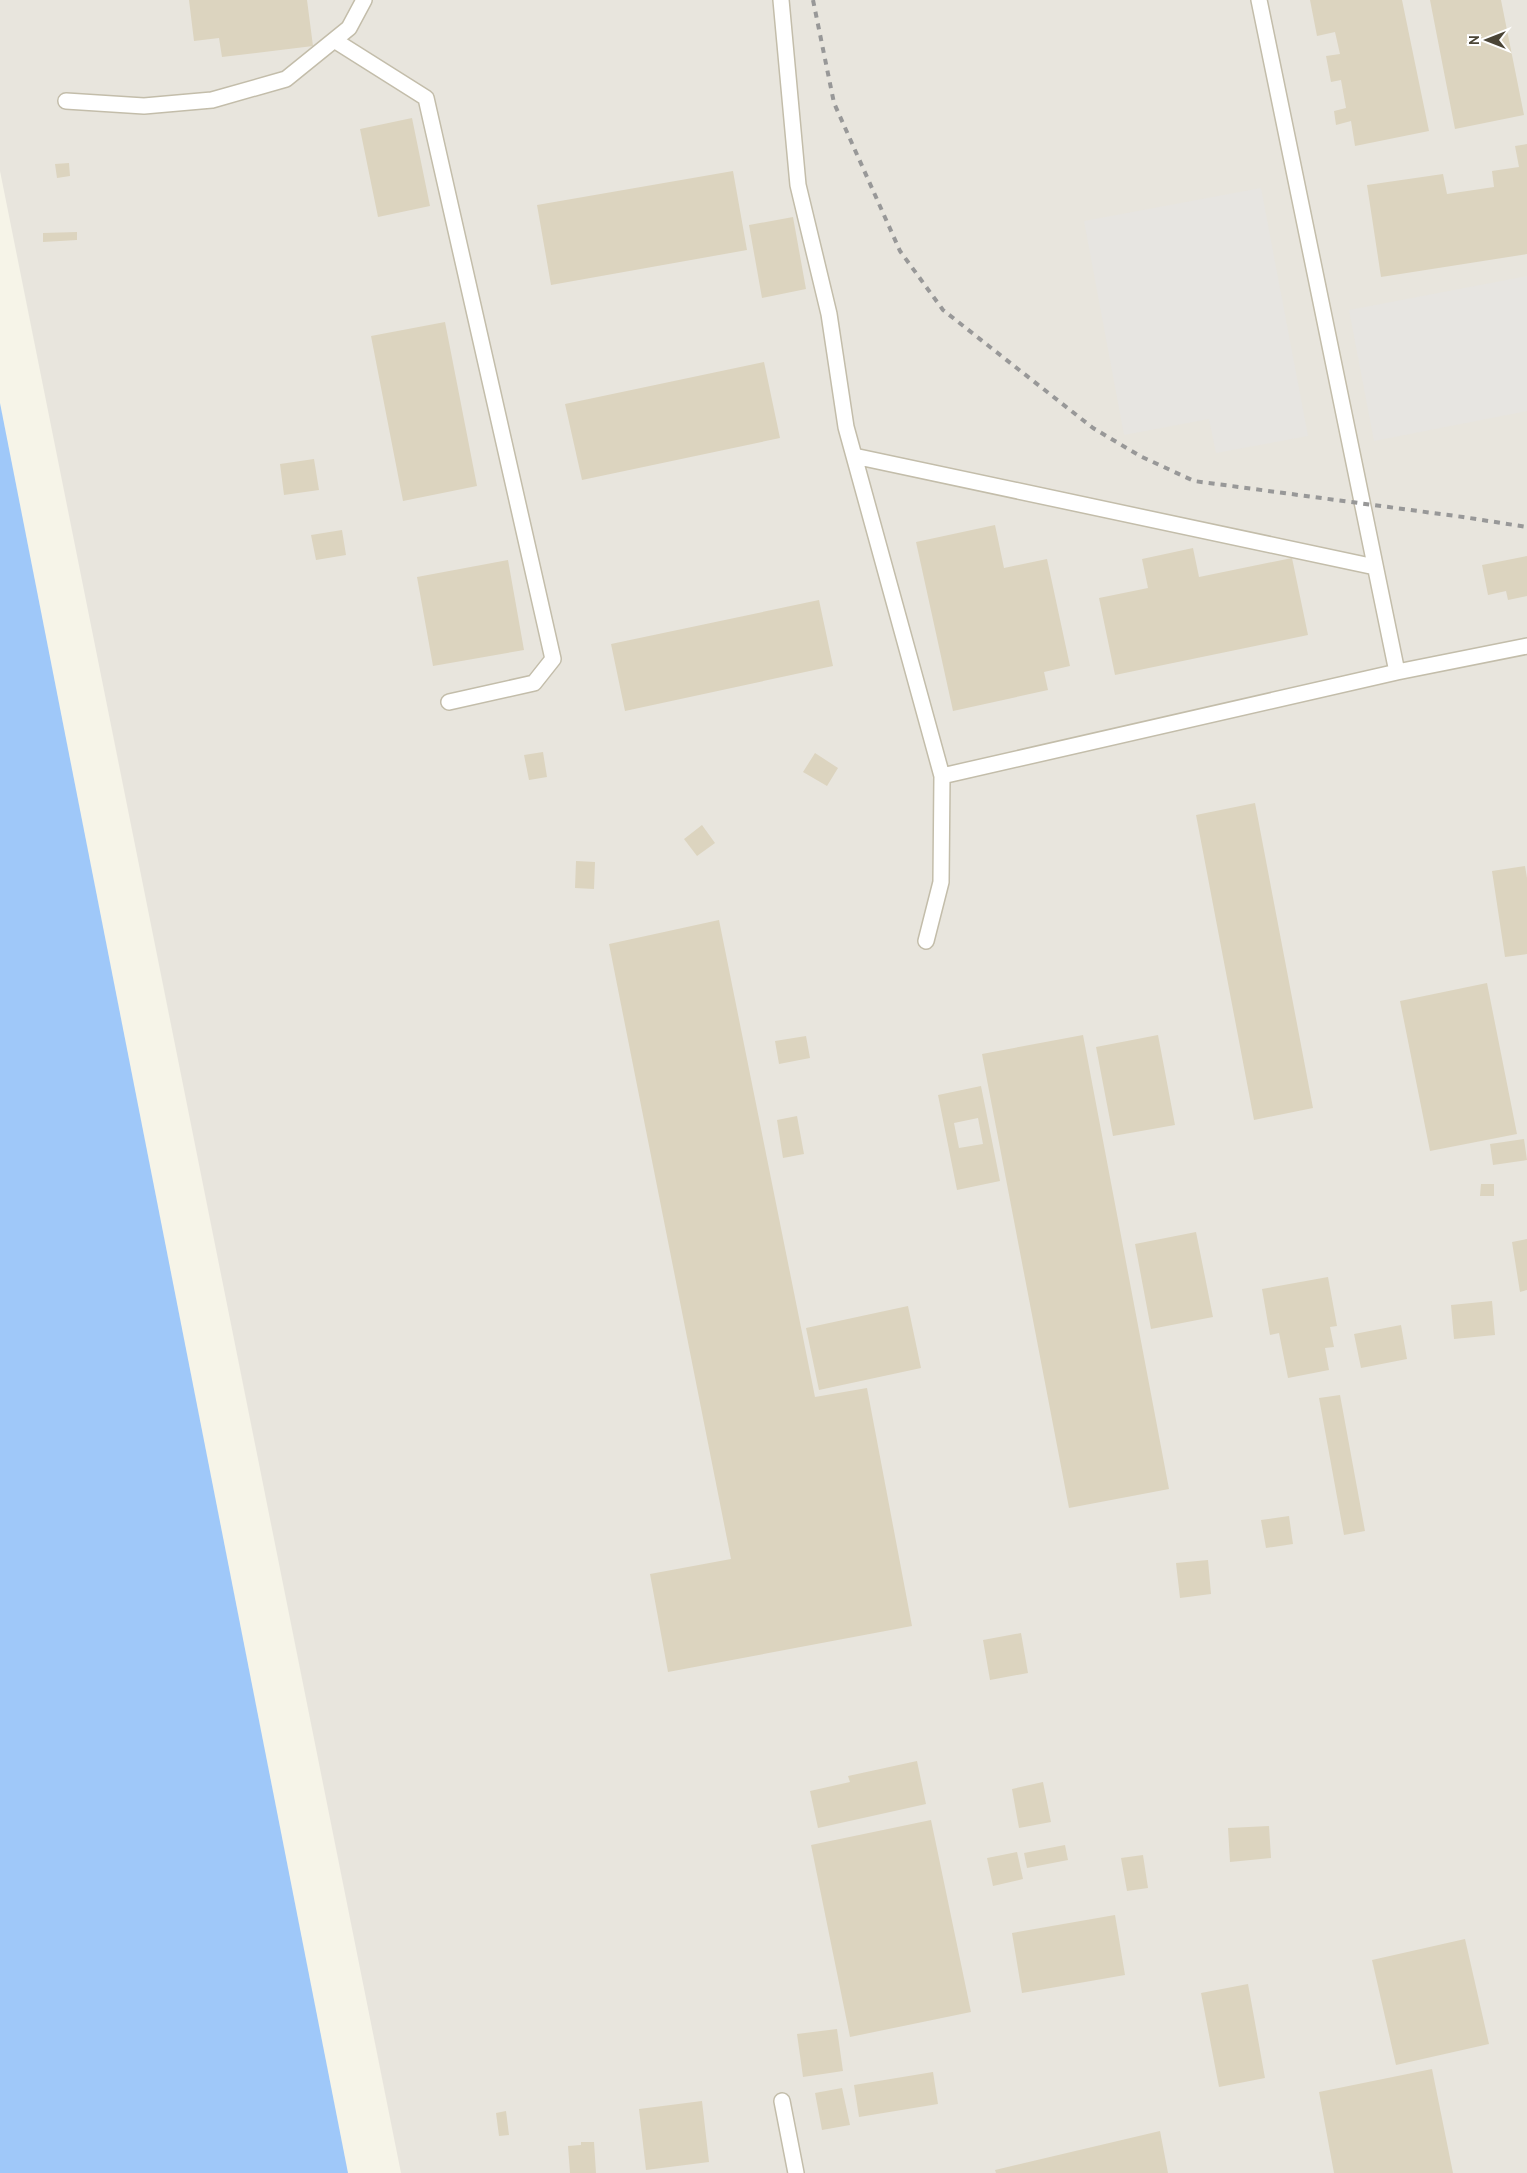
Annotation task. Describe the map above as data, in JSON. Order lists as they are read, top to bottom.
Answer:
{
  "north": "left"
}
